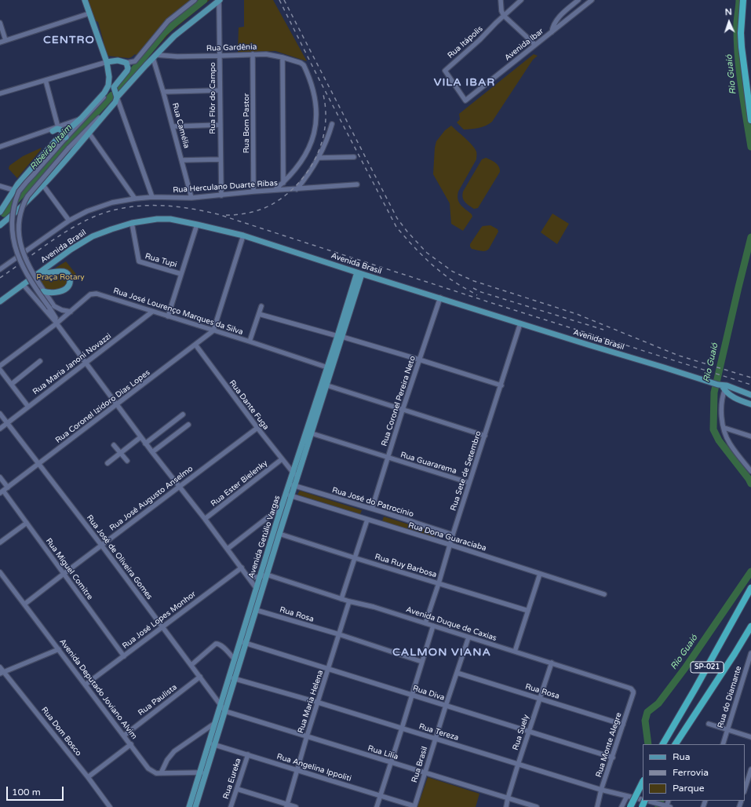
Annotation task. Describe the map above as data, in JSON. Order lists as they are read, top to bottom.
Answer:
{
  "streets": {
    "highway": ["SP-021"],
    "main road": ["Avenida Brasil", "Avenida Getúlio Vargas"],
    "street": [
      "Rua Itápolis",
      "Avenida Ibar",
      "Rua Gardênia",
      "Rua Flôr do Campo",
      "Rua Bom Pastor",
      "Rua Camélia",
      "Rua Herculano Duarte Ribas",
      "Rua Tupi",
      "Rua José Lourenço Marques da Silva",
      "Rua Maria Janoni Novazzi",
      "Rua Coronel Pereira Neto",
      "Rua Dante Fuga",
      "Rua Coronel Izidoro Dias Lopes",
      "Rua Guararema",
      "Rua Sete de Setembro",
      "Rua Ester Bielenky",
      "Rua José Augusto Anselmo",
      "Rua José do Patrocínio",
      "Rua Dona Guaraciaba",
      "Rua José de Oliveira Gomes",
      "Rua Ruy Barbosa",
      "Rua Miguel Comitre",
      "Rua Rosa",
      "Rua José Lopes Monhor",
      "Avenida Duque de Caxias",
      "Avenida Deputado Joviano Alvim",
      "Rua Diva",
      "Rua do Diamante",
      "Rua Paulista",
      "Rua Maria Helena",
      "Rua Dom Bosco",
      "Rua Tereza",
      "Rua Suely",
      "Rua Monte Alegre",
      "Rua Lilia",
      "Rua Brasil",
      "Rua Angelina Ippoliti",
      "Rua Eureka"
    ]
  },
  "crossings": [
    ["Rua Itápolis", "Avenida Ibar"],
    ["Rua Gardênia", "Rua Flôr do Campo"],
    ["Rua Gardênia", "Rua Bom Pastor"],
    ["Rua Gardênia", "Rua Camélia"],
    ["Rua Flôr do Campo", "Rua Herculano Duarte Ribas"],
    ["Rua Bom Pastor", "Rua Herculano Duarte Ribas"],
    ["Rua Camélia", "Rua Herculano Duarte Ribas"],
    ["Avenida Brasil", "Rua Tupi"],
    ["Avenida Brasil", "Rua Coronel Pereira Neto"],
    ["Avenida Brasil", "Rua Sete de Setembro"],
    ["Avenida Brasil", "Avenida Getúlio Vargas"],
    ["Rua José Lourenço Marques da Silva", "Rua Maria Janoni Novazzi"],
    ["Rua José Lourenço Marques da Silva", "Rua Coronel Izidoro Dias Lopes"],
    ["Rua José Lourenço Marques da Silva", "Avenida Getúlio Vargas"],
    ["Rua Maria Janoni Novazzi", "Rua José de Oliveira Gomes"],
    ["Rua Coronel Pereira Neto", "Rua Guararema"],
    ["Rua Coronel Pereira Neto", "Rua José do Patrocínio"],
    ["Rua Dante Fuga", "Rua Coronel Izidoro Dias Lopes"],
    ["Rua Dante Fuga", "Rua Ester Bielenky"],
    ["Rua Dante Fuga", "Rua José Augusto Anselmo"],
    ["Rua Dante Fuga", "Avenida Getúlio Vargas"],
    ["Rua Coronel Izidoro Dias Lopes", "Rua José de Oliveira Gomes"],
    ["Rua Coronel Izidoro Dias Lopes", "Rua Miguel Comitre"],
    ["Rua Guararema", "Rua Sete de Setembro"],
    ["Rua Guararema", "Avenida Getúlio Vargas"],
    ["Rua Sete de Setembro", "Rua José do Patrocínio"],
    ["Rua Sete de Setembro", "Rua Dona Guaraciaba"],
    ["Rua Sete de Setembro", "Rua Ruy Barbosa"],
    ["Rua Sete de Setembro", "Avenida Duque de Caxias"],
    ["Rua José Augusto Anselmo", "Rua José de Oliveira Gomes"],
    ["Rua José Augusto Anselmo", "Rua Miguel Comitre"],
    ["Rua José Augusto Anselmo", "Avenida Deputado Joviano Alvim"],
    ["Rua José do Patrocínio", "Avenida Getúlio Vargas"],
    ["Avenida Getúlio Vargas", "Rua Dona Guaraciaba"],
    ["Avenida Getúlio Vargas", "Rua José de Oliveira Gomes"],
    ["Avenida Getúlio Vargas", "Rua Ruy Barbosa"],
    ["Avenida Getúlio Vargas", "Rua Rosa"],
    ["Avenida Getúlio Vargas", "Avenida Duque de Caxias"],
    ["Avenida Getúlio Vargas", "Avenida Deputado Joviano Alvim"],
    ["Avenida Getúlio Vargas", "Rua Diva"],
    ["Avenida Getúlio Vargas", "Rua Tereza"],
    ["Avenida Getúlio Vargas", "Rua Lilia"],
    ["Avenida Getúlio Vargas", "Rua Angelina Ippoliti"],
    ["Rua José de Oliveira Gomes", "Rua José Lopes Monhor"],
    ["Rua José de Oliveira Gomes", "Rua Paulista"],
    ["Rua José de Oliveira Gomes", "Rua Lilia"],
    ["Rua Miguel Comitre", "Rua José Lopes Monhor"],
    ["Rua Rosa", "Rua Maria Helena"],
    ["Rua Rosa", "Rua Suely"],
    ["Rua Rosa", "Rua Monte Alegre"],
    ["Rua Rosa", "Rua Brasil"],
    ["Rua José Lopes Monhor", "Avenida Deputado Joviano Alvim"],
    ["Avenida Duque de Caxias", "Rua Maria Helena"],
    ["Avenida Duque de Caxias", "Rua Suely"],
    ["Avenida Duque de Caxias", "Rua Monte Alegre"],
    ["Avenida Duque de Caxias", "Rua Brasil"],
    ["Avenida Deputado Joviano Alvim", "Rua Paulista"],
    ["Rua Diva", "Rua Maria Helena"],
    ["Rua Diva", "Rua Suely"],
    ["Rua Diva", "Rua Monte Alegre"],
    ["Rua Diva", "Rua Brasil"],
    ["Rua Maria Helena", "Rua Tereza"],
    ["Rua Maria Helena", "Rua Lilia"],
    ["Rua Maria Helena", "Rua Angelina Ippoliti"],
    ["Rua Tereza", "Rua Suely"],
    ["Rua Tereza", "Rua Monte Alegre"],
    ["Rua Tereza", "Rua Brasil"],
    ["Rua Suely", "Rua Lilia"],
    ["Rua Lilia", "Rua Brasil"],
    ["Rua Brasil", "Rua Angelina Ippoliti"],
    ["Rua Angelina Ippoliti", "Rua Eureka"]
  ],
  "districts": ["CENTRO", "VILA IBAR", "CALMON VIANA"],
  "water": ["Rio Guaió", "Ribeirão Itaim"],
  "parks": ["Praça Rotary"],
  "legend": ["Rua", "Ferrovia", "Parque"],
  "scale_bar": "100 m",
  "north": "top"
}
